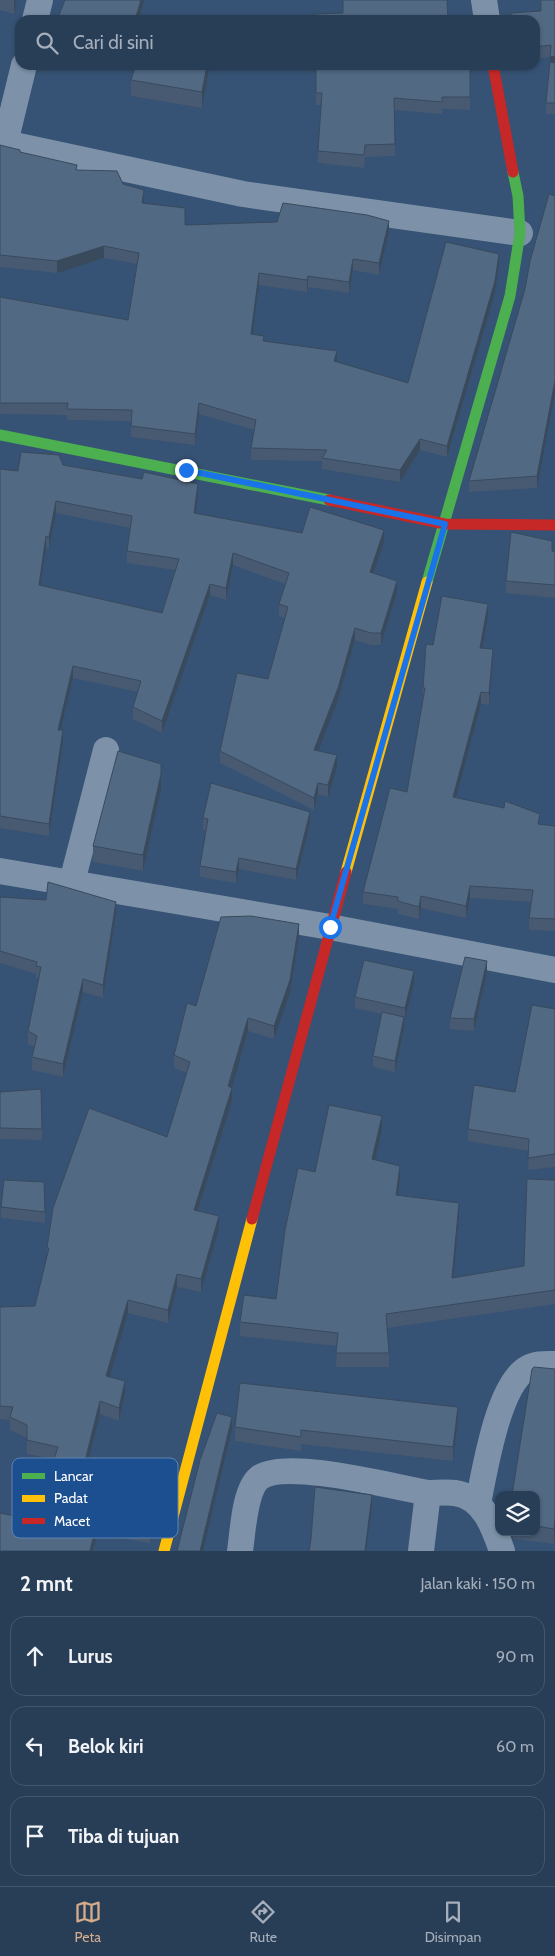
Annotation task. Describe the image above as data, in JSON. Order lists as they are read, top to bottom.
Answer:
{
  "legend": ["Lancar", "Padat", "Macet"],
  "page": {
    "search": "Cari di sini",
    "heading": ["2 mnt", "Jalan kaki · 150 m"],
    "list": [
      ["Lurus", "90 m"],
      ["Belok kiri", "60 m"],
      "Tiba di tujuan"
    ],
    "nav": ["Peta", "Rute", "Disimpan"]
  }
}
